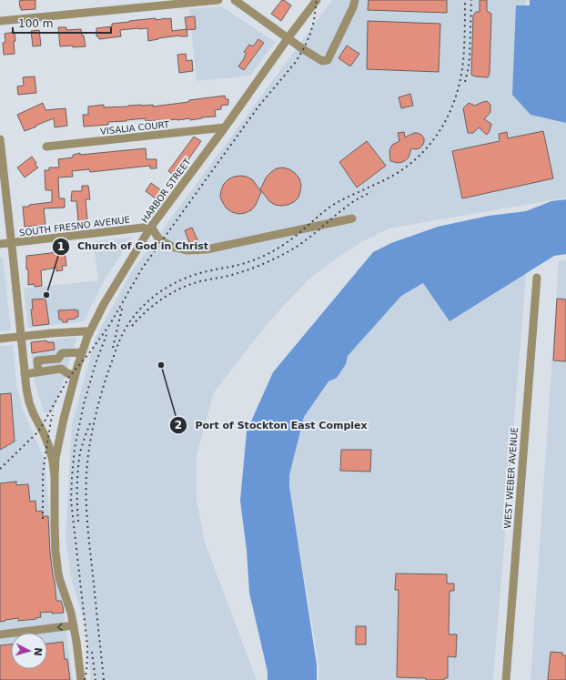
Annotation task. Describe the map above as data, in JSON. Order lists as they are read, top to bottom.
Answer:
{
  "streets": {
    "street": [
      "VISALIA COURT",
      "HARBOR STREET",
      "SOUTH FRESNO AVENUE",
      "WEST WEBER AVENUE"
    ]
  },
  "crossings": [
    ["VISALIA COURT", "HARBOR STREET"],
    ["HARBOR STREET", "SOUTH FRESNO AVENUE"]
  ],
  "places": ["Church of God in Christ", "Port of Stockton East Complex"],
  "scale_bar": "100 m",
  "north": "right"
}
